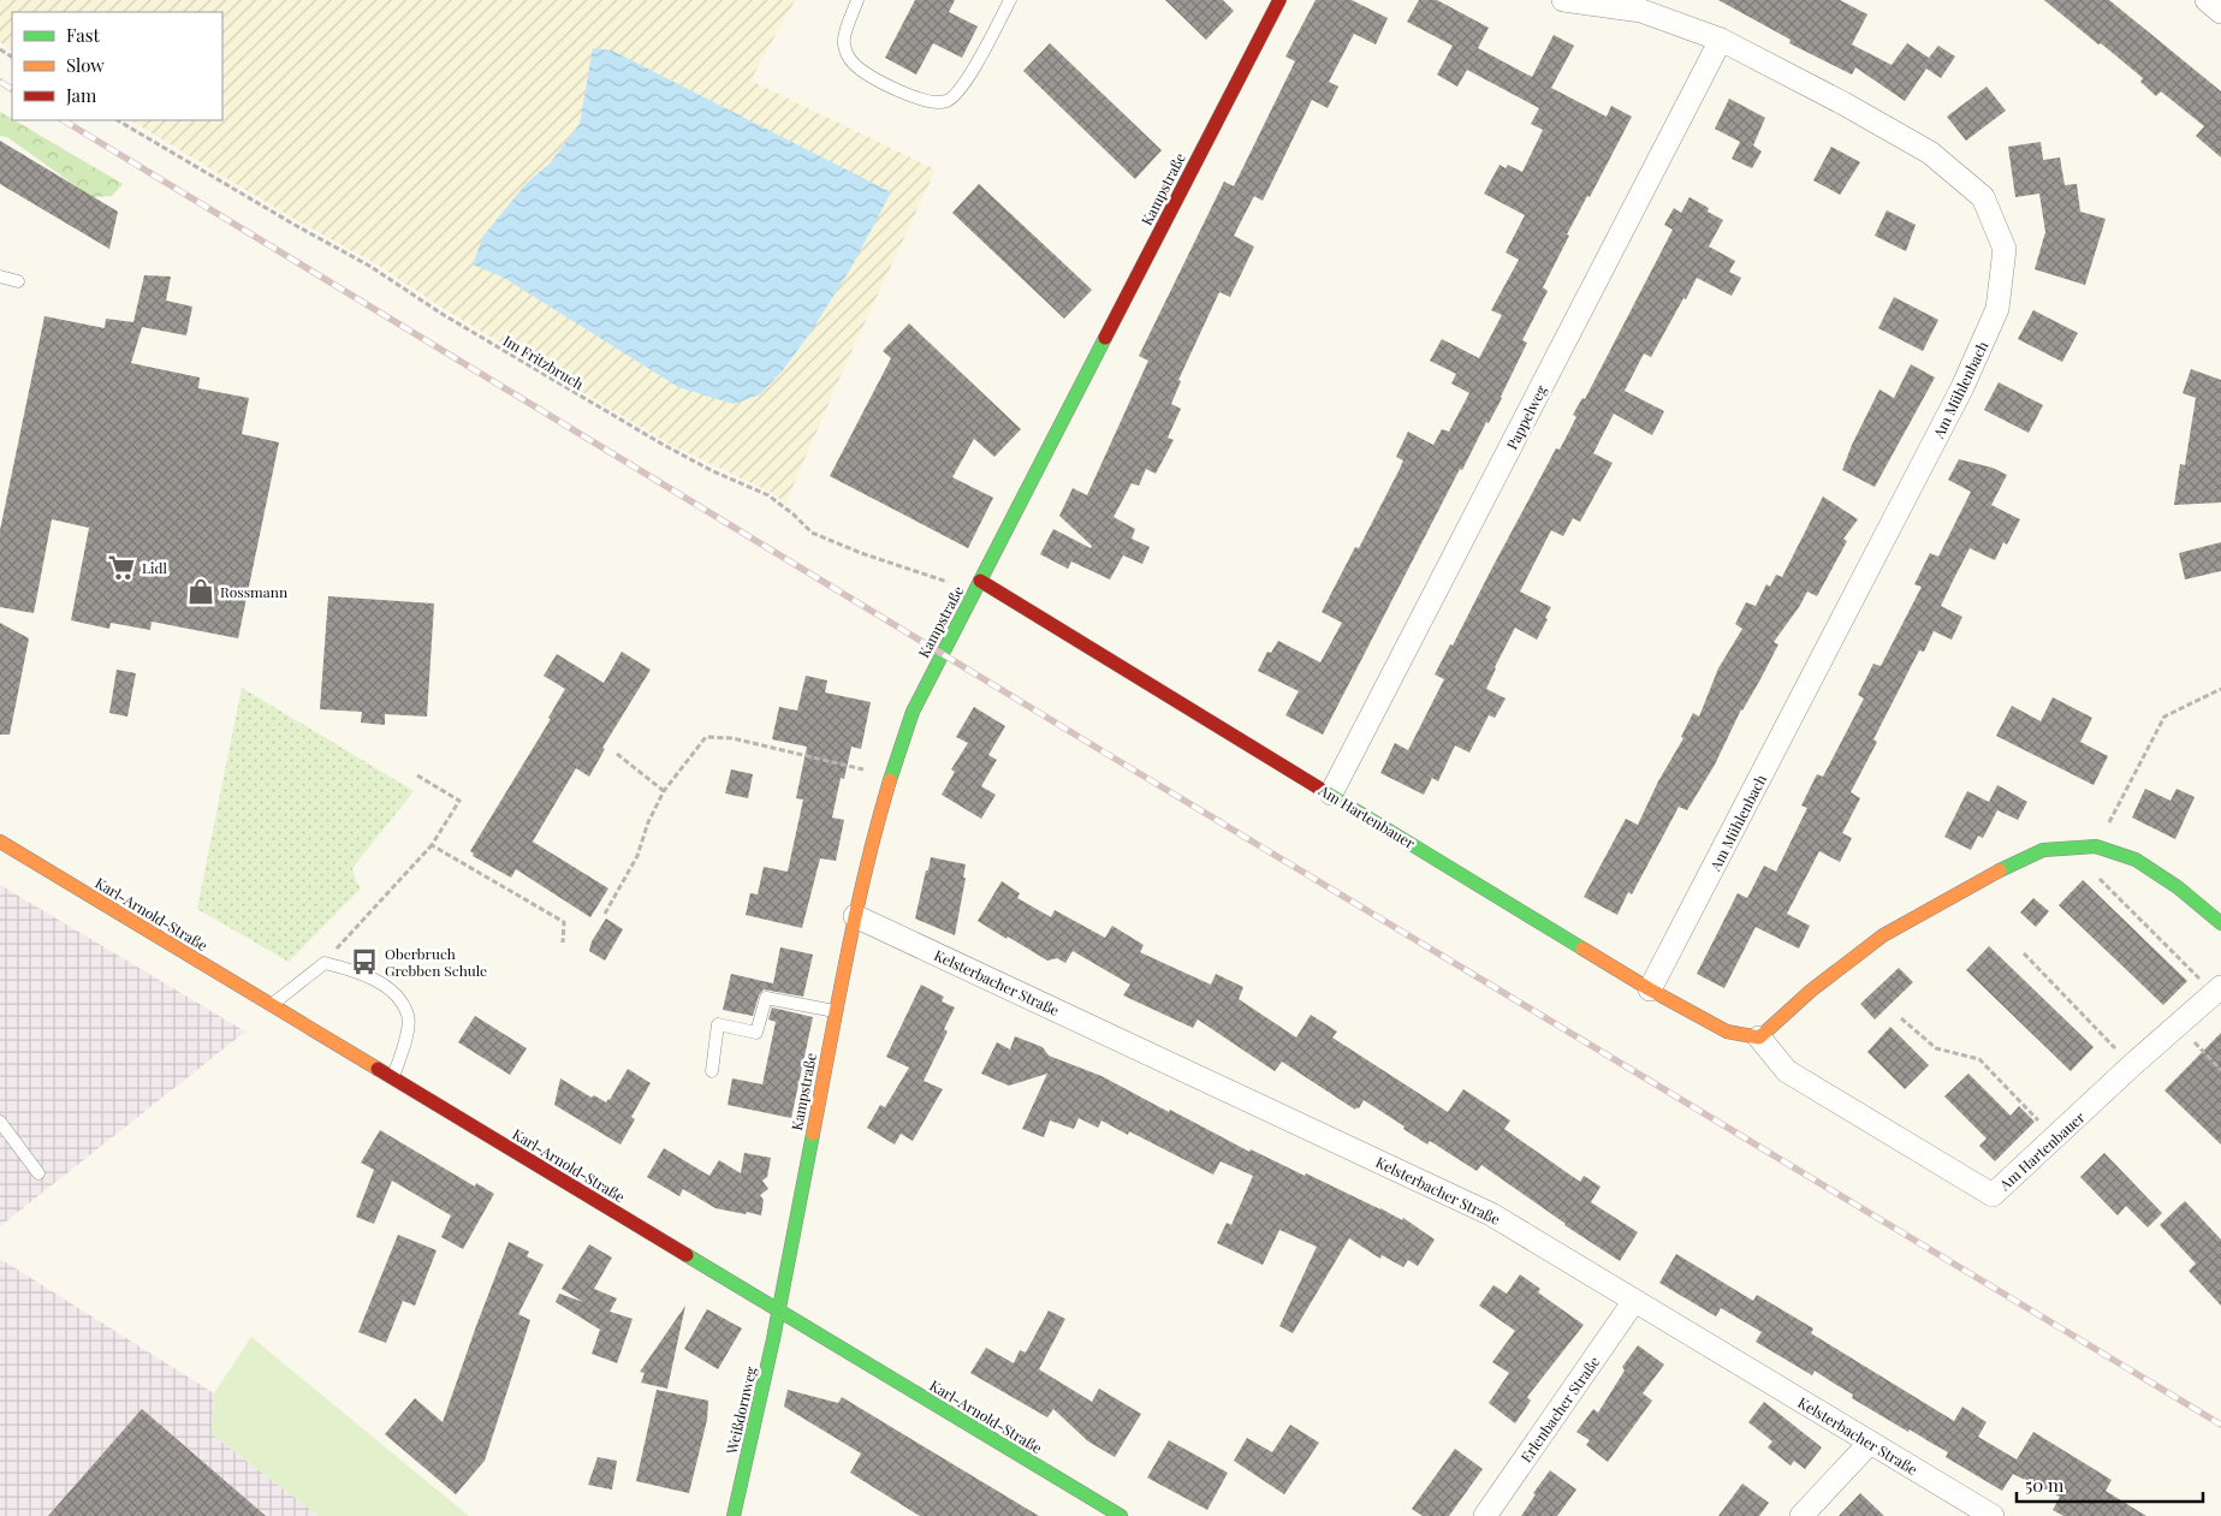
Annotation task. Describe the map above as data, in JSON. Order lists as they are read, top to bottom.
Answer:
{
  "streets": {
    "street": [
      "Kampstraße",
      "Am Mühlenbach",
      "Pappelweg",
      "Am Hartenbauer",
      "Karl-Arnold-Straße",
      "Kelsterbacher Straße",
      "Erlenbacher Straße",
      "Weißdornweg"
    ],
    "path": ["Im Fritzbruch"]
  },
  "crossings": [
    ["Kampstraße", "Im Fritzbruch"],
    ["Kampstraße", "Am Hartenbauer"],
    ["Kampstraße", "Karl-Arnold-Straße"],
    ["Kampstraße", "Kelsterbacher Straße"],
    ["Kampstraße", "Weißdornweg"],
    ["Im Fritzbruch", "Am Hartenbauer"],
    ["Am Mühlenbach", "Pappelweg"],
    ["Am Mühlenbach", "Am Hartenbauer"],
    ["Pappelweg", "Am Hartenbauer"],
    ["Karl-Arnold-Straße", "Weißdornweg"],
    ["Kelsterbacher Straße", "Erlenbacher Straße"]
  ],
  "places": {
    "supermarket": ["Lidl"],
    "shop": ["Rossmann"],
    "bus stop": ["Oberbruch Grebben Schule"]
  },
  "legend": ["Fast", "Slow", "Jam"],
  "scale_bar": "50 m"
}
